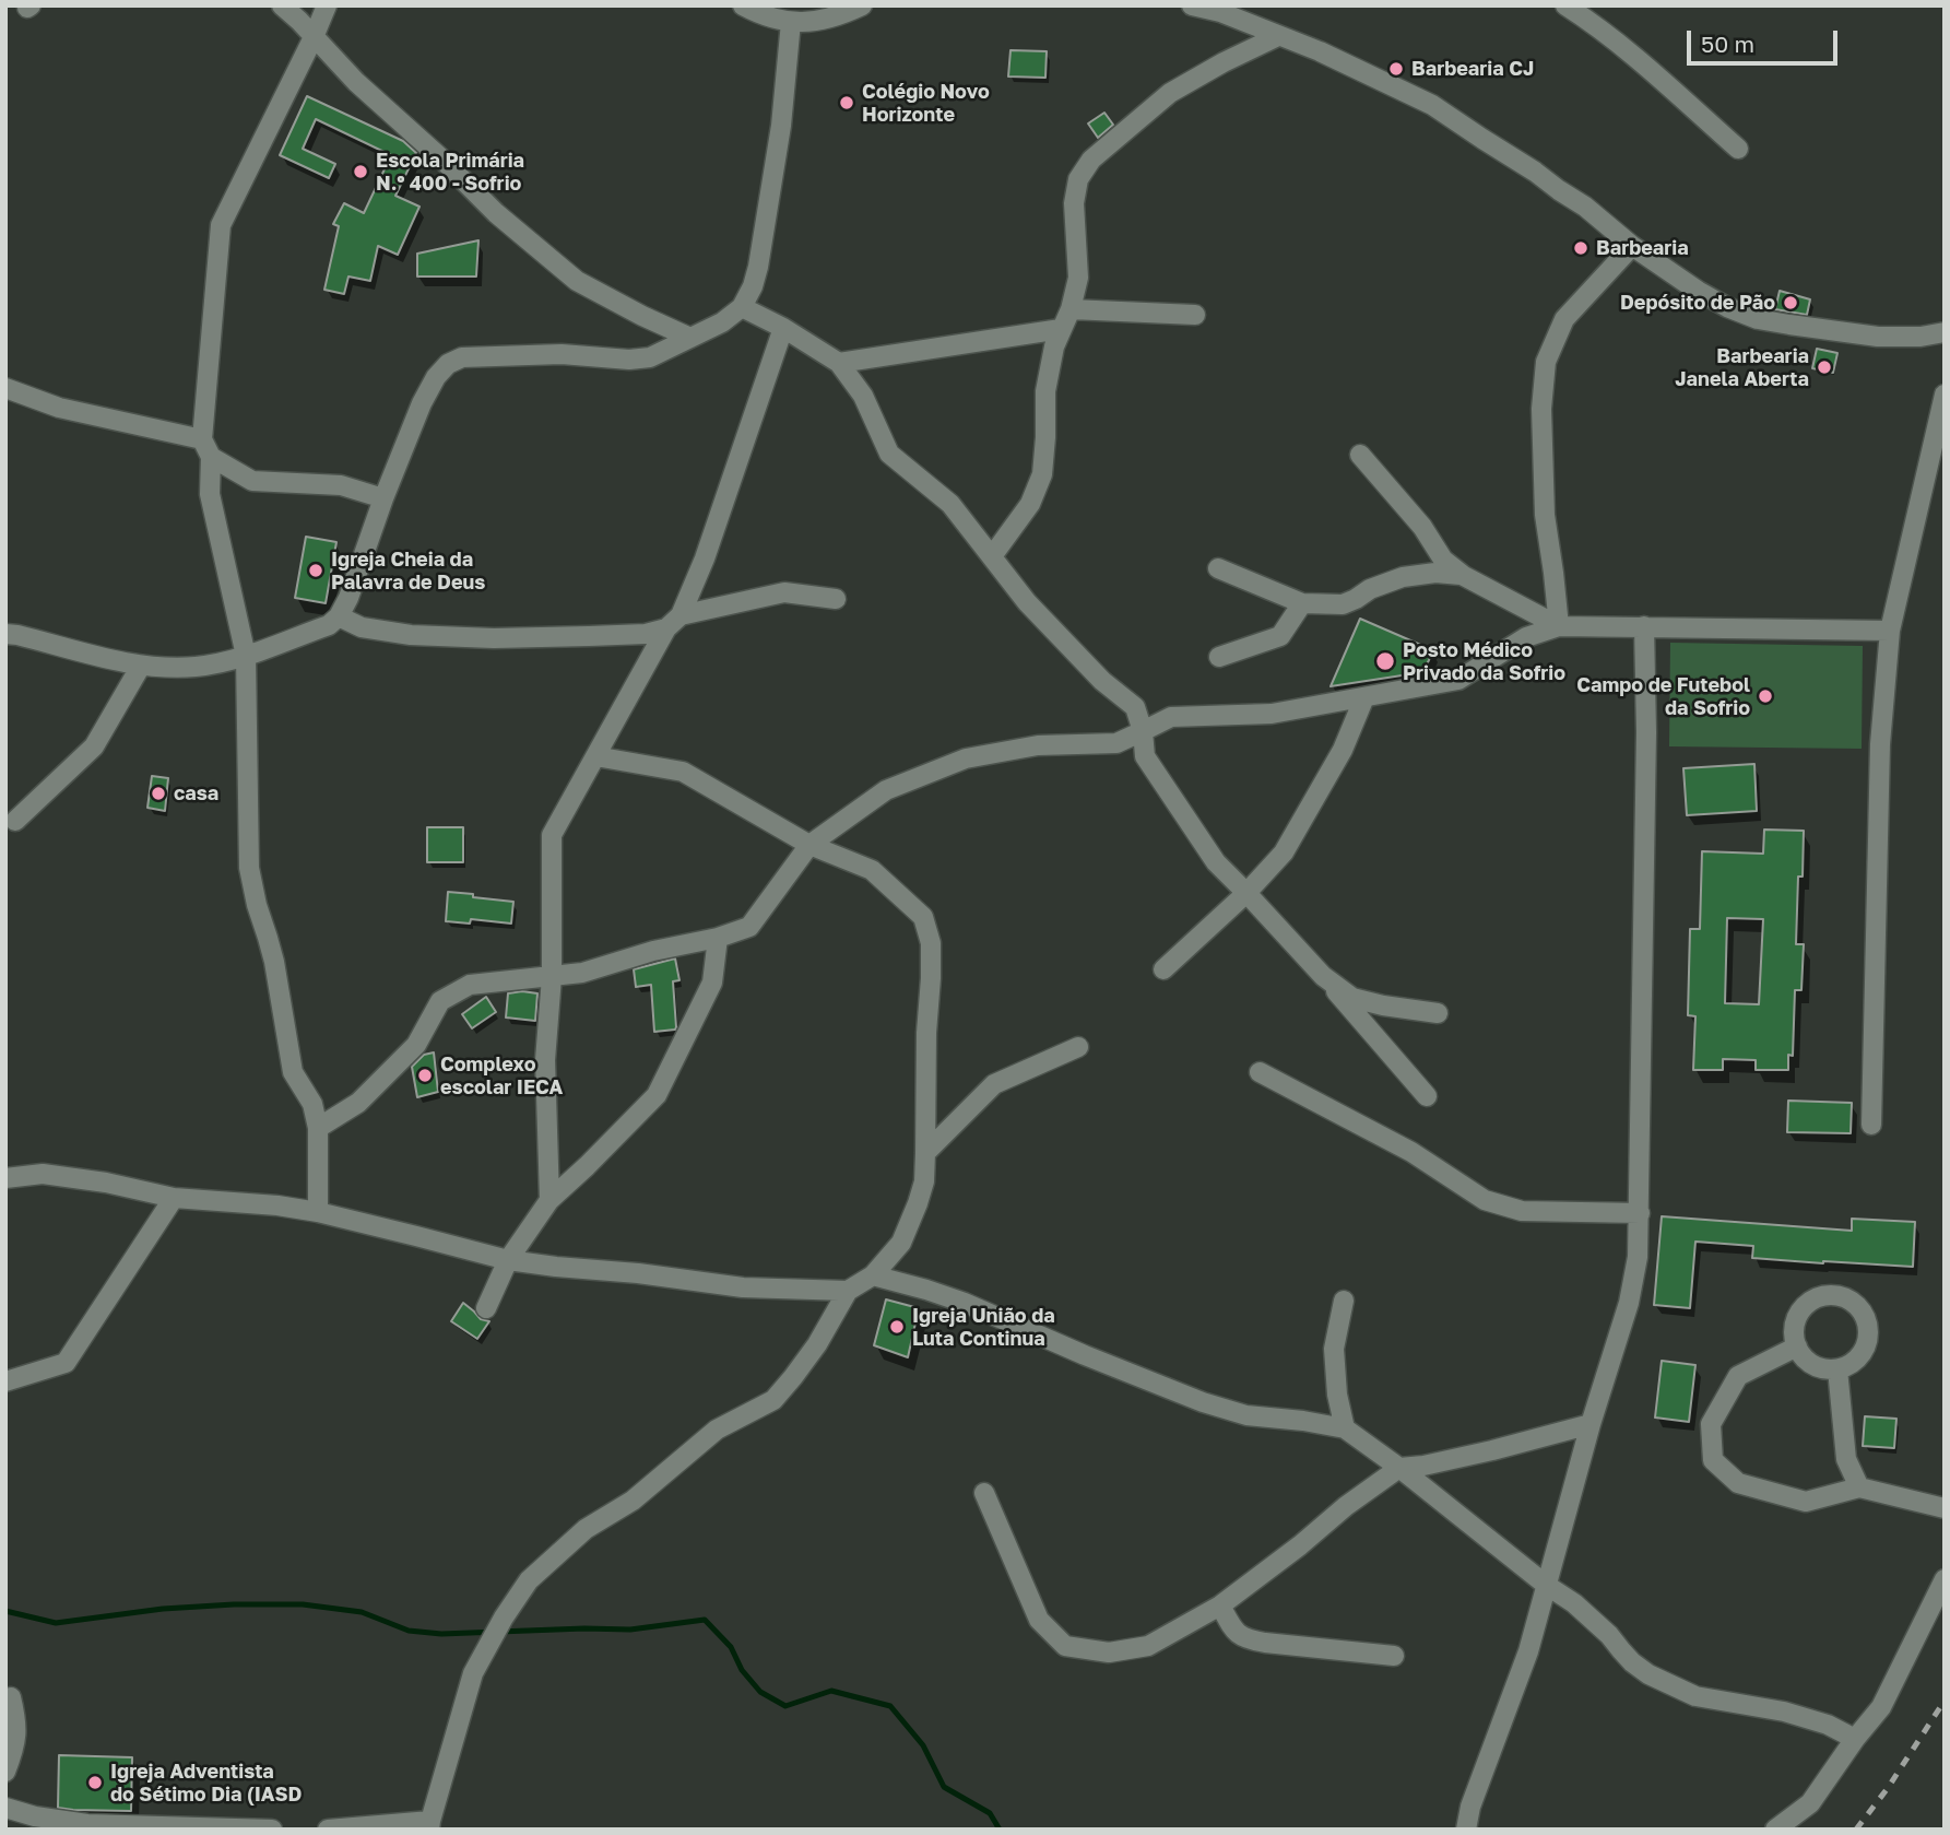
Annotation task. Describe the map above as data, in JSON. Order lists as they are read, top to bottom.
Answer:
{
  "places": [
    "Barbearia CJ",
    "Colégio Novo Horizonte",
    "Escola Primária N.º 400 - Sofrio",
    "Barbearia",
    "Depósito de Pão",
    "Barbearia Janela Aberta",
    "Igreja Cheia da Palavra de Deus",
    "Posto Médico Privado da Sofrio",
    "Campo de Futebol da Sofrio",
    "casa",
    "Complexo escolar IECA",
    "Igreja União da Luta Continua",
    "Igreja Adventista do Sétimo Dia (IASD"
  ],
  "scale_bar": "50 m"
}
